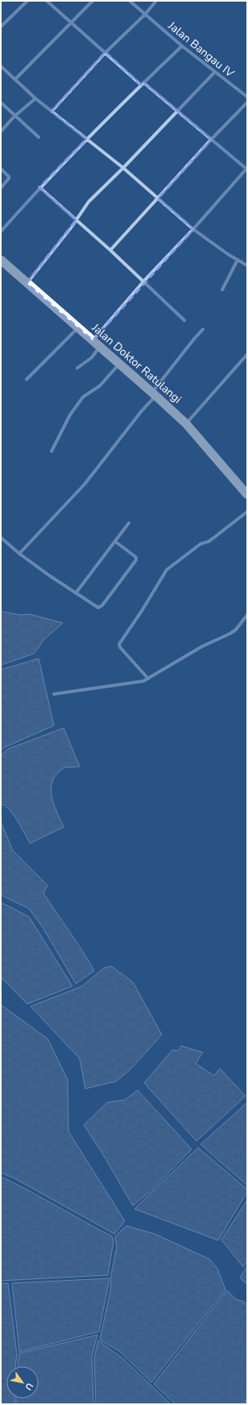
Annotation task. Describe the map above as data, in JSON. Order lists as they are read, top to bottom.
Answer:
{
  "streets": {
    "highway": ["Jalan Doktor Ratulangi"],
    "street": ["Jalan Bangau IV"]
  },
  "north": "bottom right"
}
